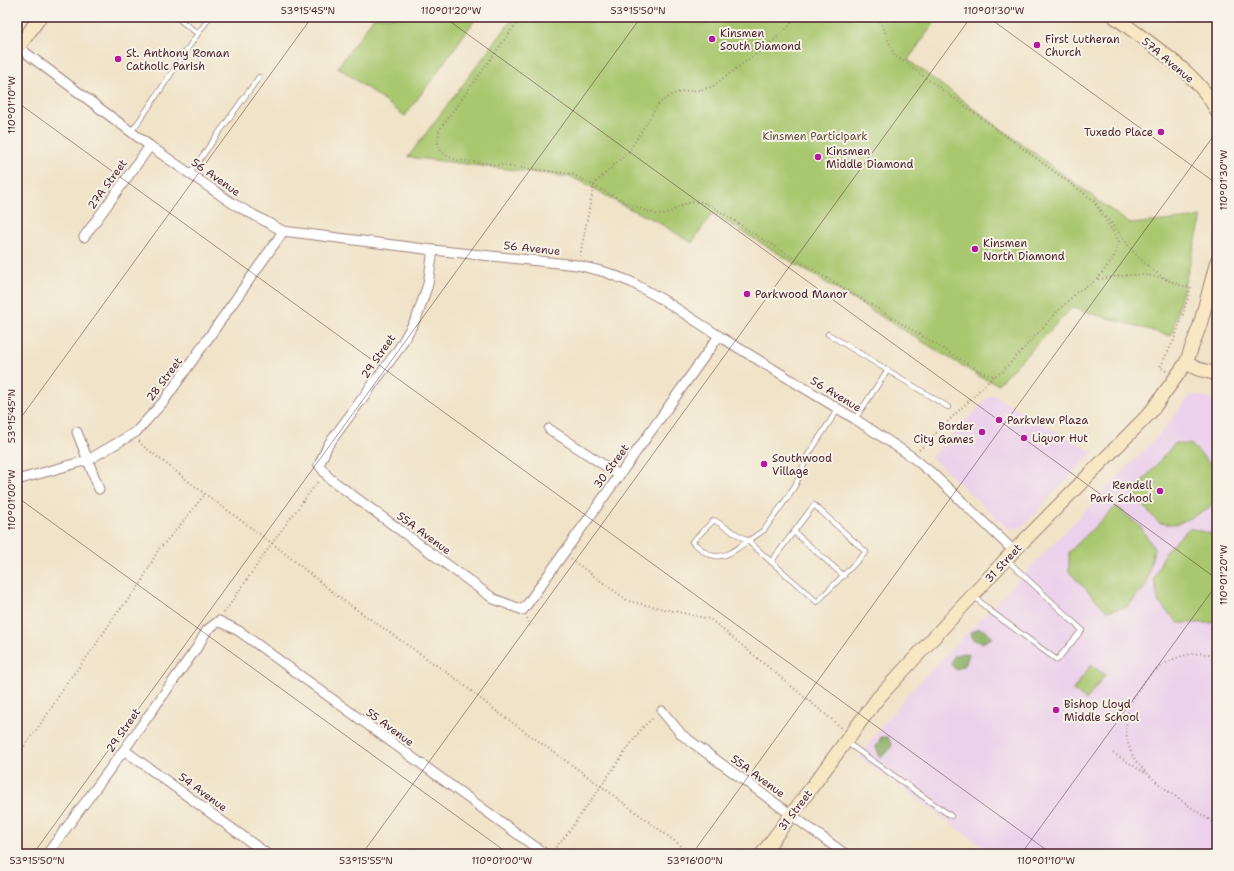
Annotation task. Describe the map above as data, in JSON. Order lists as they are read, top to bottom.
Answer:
{
  "streets": {
    "street": [
      "57A Avenue",
      "56 Avenue",
      "27A Street",
      "29 Street",
      "28 Street",
      "30 Street",
      "55A Avenue",
      "31 Street",
      "55 Avenue",
      "54 Avenue"
    ]
  },
  "crossings": [
    ["56 Avenue", "27A Street"],
    ["56 Avenue", "29 Street"],
    ["56 Avenue", "28 Street"],
    ["56 Avenue", "30 Street"],
    ["56 Avenue", "31 Street"],
    ["29 Street", "55A Avenue"],
    ["29 Street", "55 Avenue"],
    ["29 Street", "54 Avenue"],
    ["30 Street", "55A Avenue"],
    ["55A Avenue", "31 Street"]
  ],
  "parks": ["Kinsmen Participark"],
  "places": [
    "Kinsmen South Diamond",
    "First Lutheran Church",
    "St. Anthony Roman Catholic Parish",
    "Tuxedo Place",
    "Kinsmen Middle Diamond",
    "Kinsmen North Diamond",
    "Parkwood Manor",
    "Parkview Plaza",
    "Border City Games",
    "Liquor Hut",
    "Southwood Village",
    "Rendell Park School",
    "Bishop Lloyd Middle School"
  ],
  "coordinates": [
    "53°15'45\"N",
    "110°01'20\"W",
    "53°15'50\"N",
    "110°01'30\"W",
    "110°01'10\"W",
    "110°01'00\"W",
    "53°15'55\"N",
    "53°16'00\"N"
  ]
}
